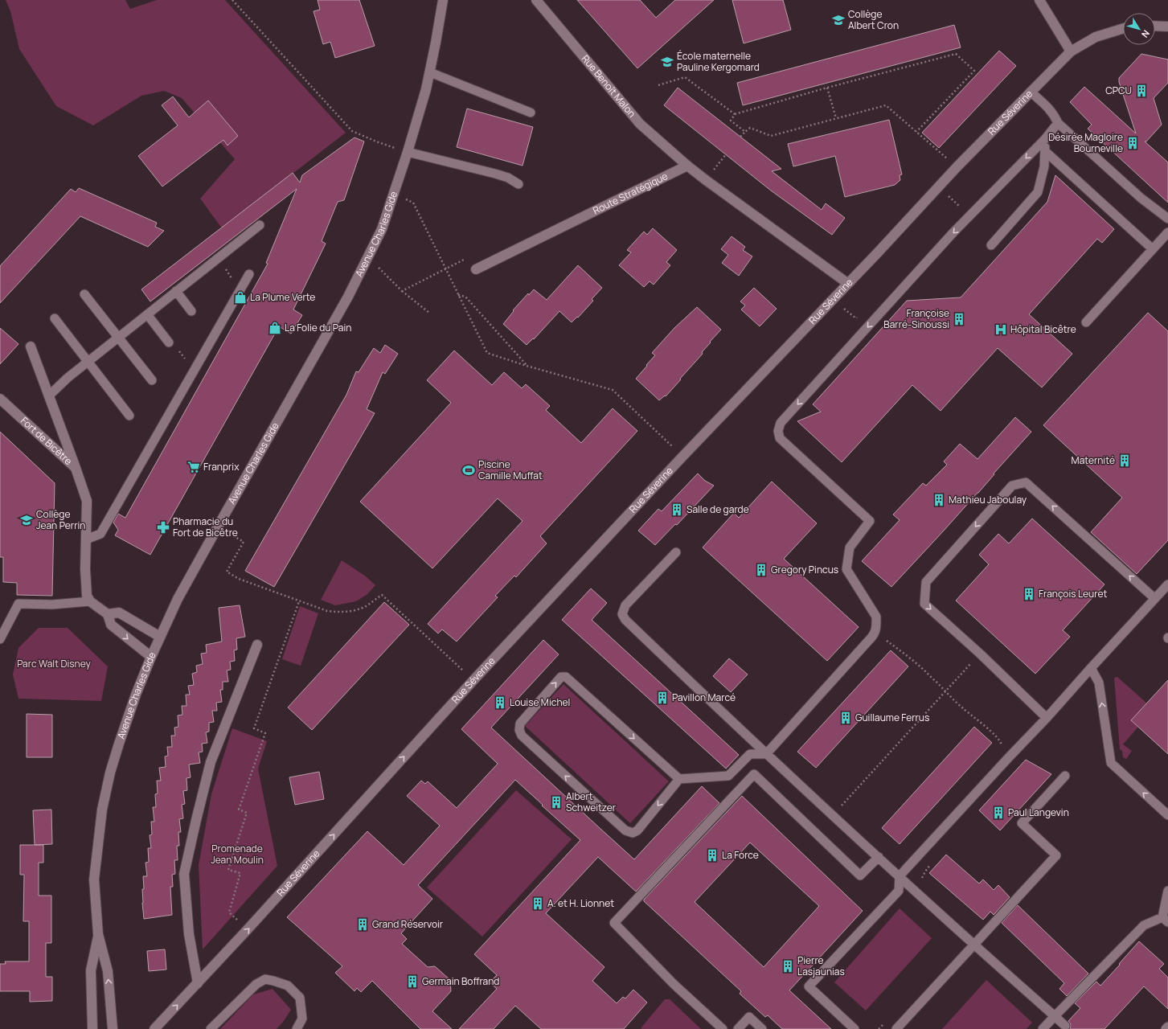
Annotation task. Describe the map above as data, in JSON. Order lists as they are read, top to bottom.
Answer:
{
  "streets": {
    "street": [
      "Rue Benoît Malon",
      "Rue Séverine",
      "Route Stratégique",
      "Avenue Charles Gide",
      "Fort de Bicêtre"
    ]
  },
  "crossings": [
    ["Rue Benoît Malon", "Route Stratégique"]
  ],
  "parks": ["Parc Walt Disney", "Promenade Jean Moulin"],
  "places": {
    "school or university": ["Collège Albert Cron", "École maternelle Pauline Kergomard", "Collège Jean Perrin"],
    "building": [
      "CPCU",
      "Désirée Magloire Bourneville",
      "Françoise Barré-Sinoussi",
      "Maternité",
      "Mathieu Jaboulay",
      "Salle de garde",
      "Gregory Pincus",
      "François Leuret",
      "Pavillon Marcé",
      "Louise Michel",
      "Guillaume Ferrus",
      "Albert Schweitzer",
      "Paul Langevin",
      "La Force",
      "A. et H. Lionnet",
      "Grand Réservoir",
      "Pierre Lasjaunias",
      "Germain Boffrand"
    ],
    "shop": ["La Plume Verte", "La Folie du Pain"],
    "hospital": ["Hôpital Bicêtre"],
    "supermarket": ["Franprix"],
    "sports": ["Piscine Camille Muffat"],
    "pharmacy": ["Pharmacie du Fort de Bicêtre"]
  },
  "north": "bottom right"
}
